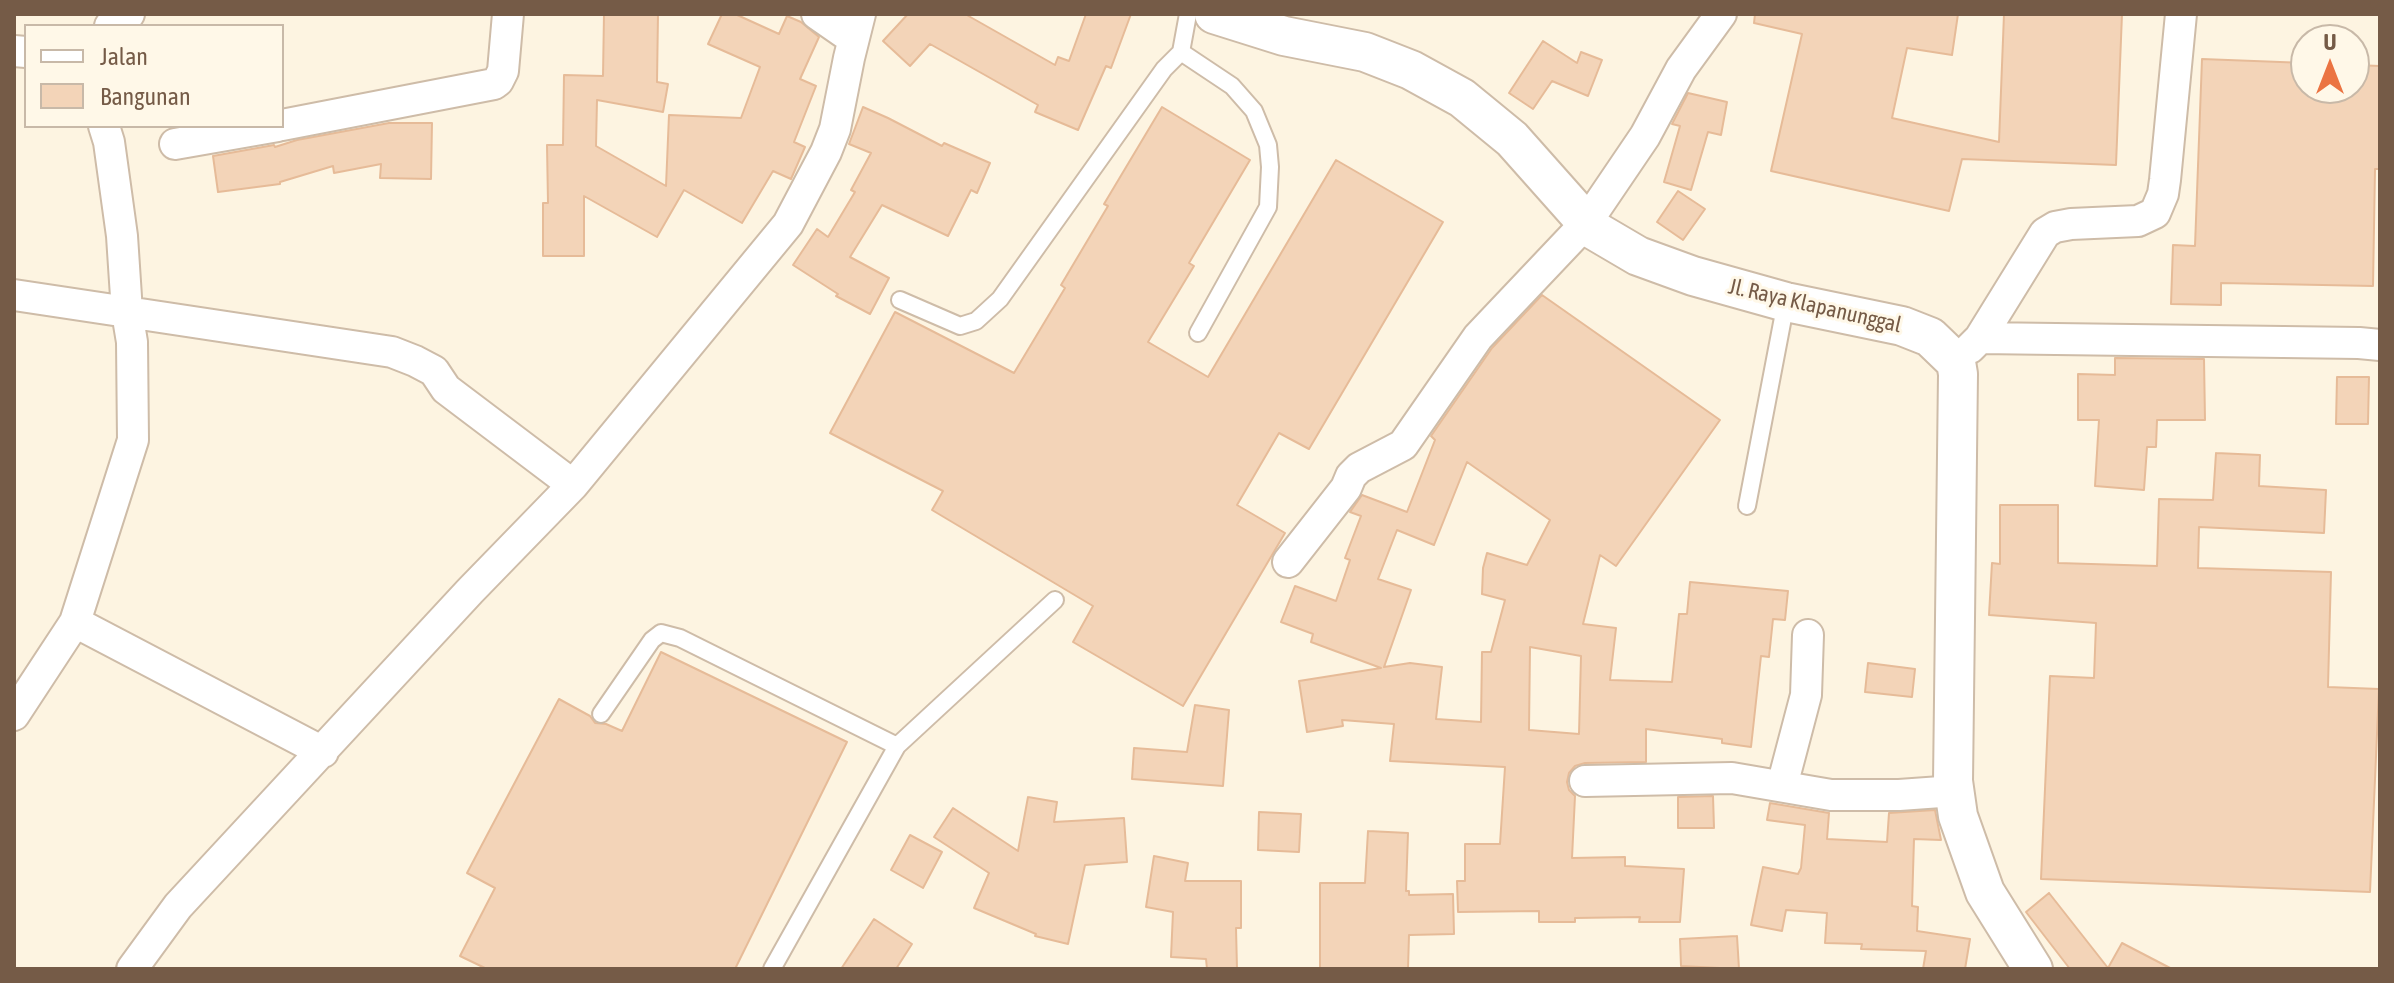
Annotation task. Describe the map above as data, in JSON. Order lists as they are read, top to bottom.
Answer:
{
  "streets": {
    "street": ["Jl. Raya Klapanunggal"]
  },
  "legend": ["Jalan", "Bangunan"],
  "north": "top"
}
